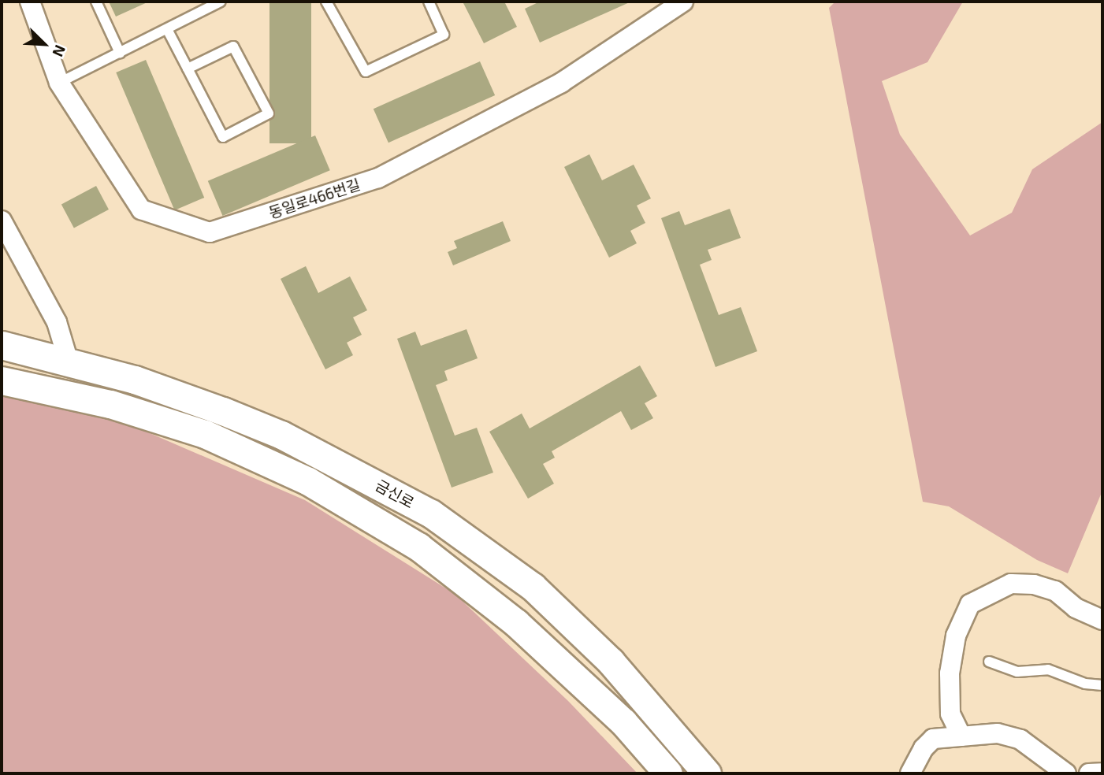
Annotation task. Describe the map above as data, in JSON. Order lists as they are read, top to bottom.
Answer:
{
  "streets": {
    "street": ["동일로466번길", "금신로"]
  },
  "north": "bottom right"
}
